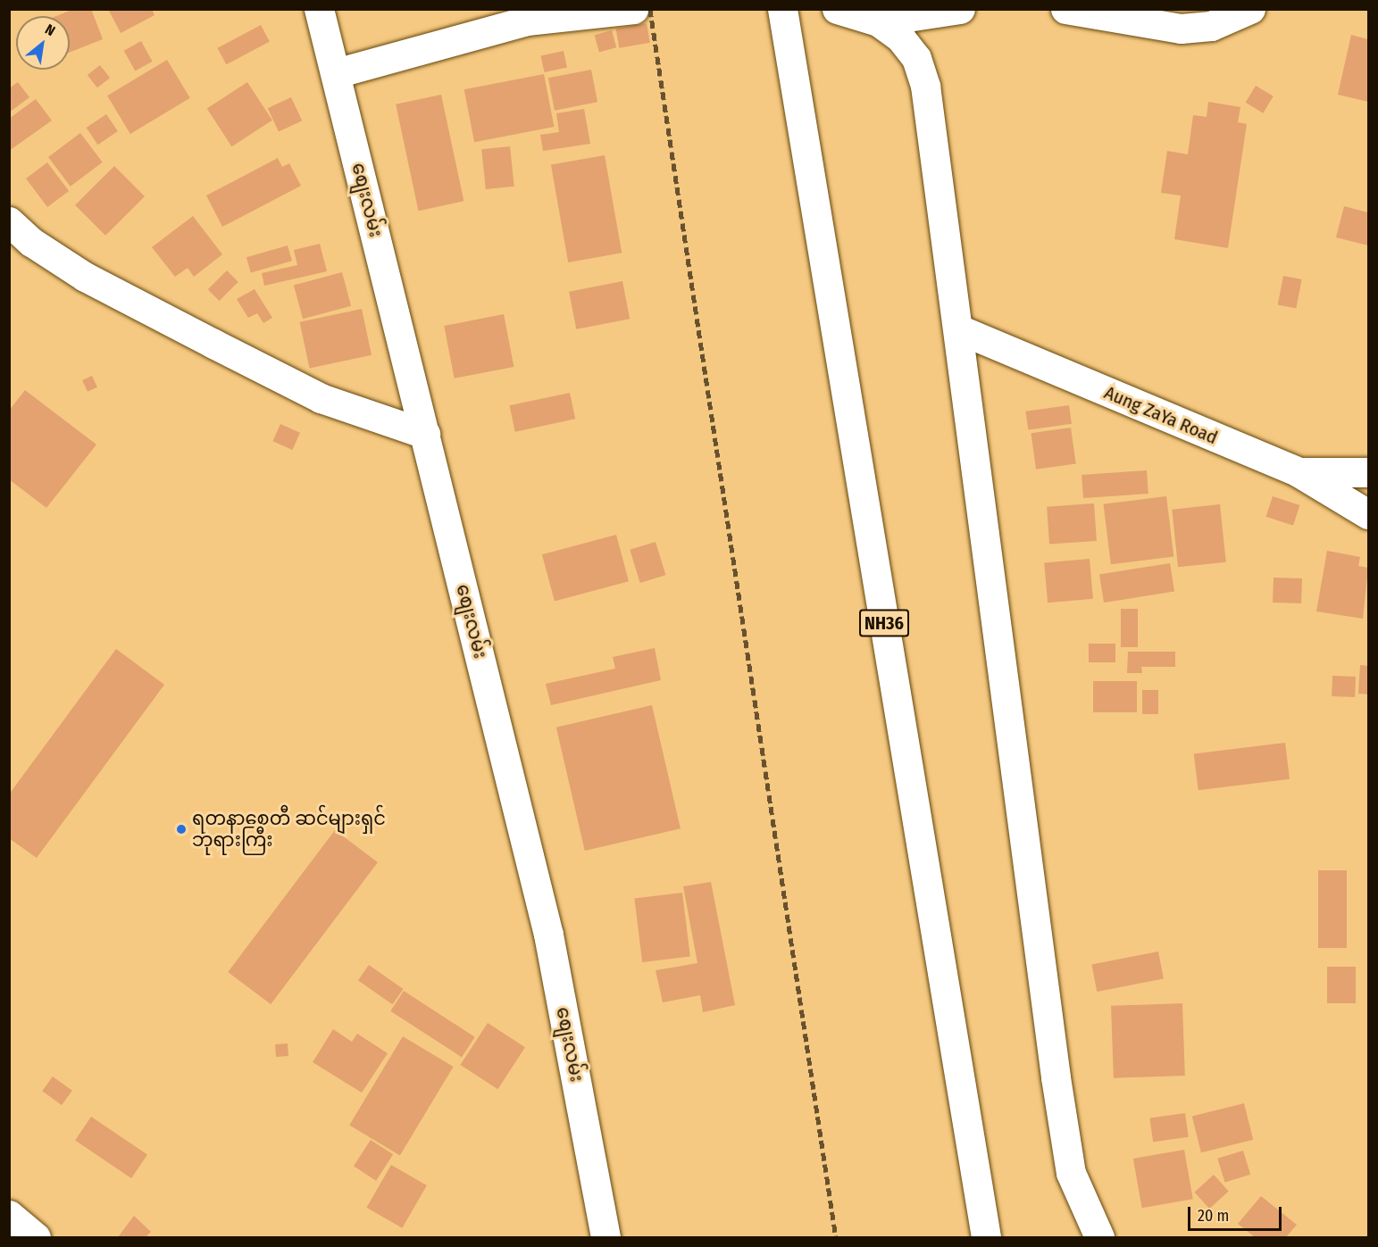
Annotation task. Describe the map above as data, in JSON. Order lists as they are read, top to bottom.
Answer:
{
  "streets": {
    "main road": ["စျေးလမ်း", "Aung ZaYa Road", "NH36"]
  },
  "places": ["ရတနာစေတီ ဆင်များရှင် ဘုရားကြီး"],
  "scale_bar": "20 m",
  "north": "top right"
}
